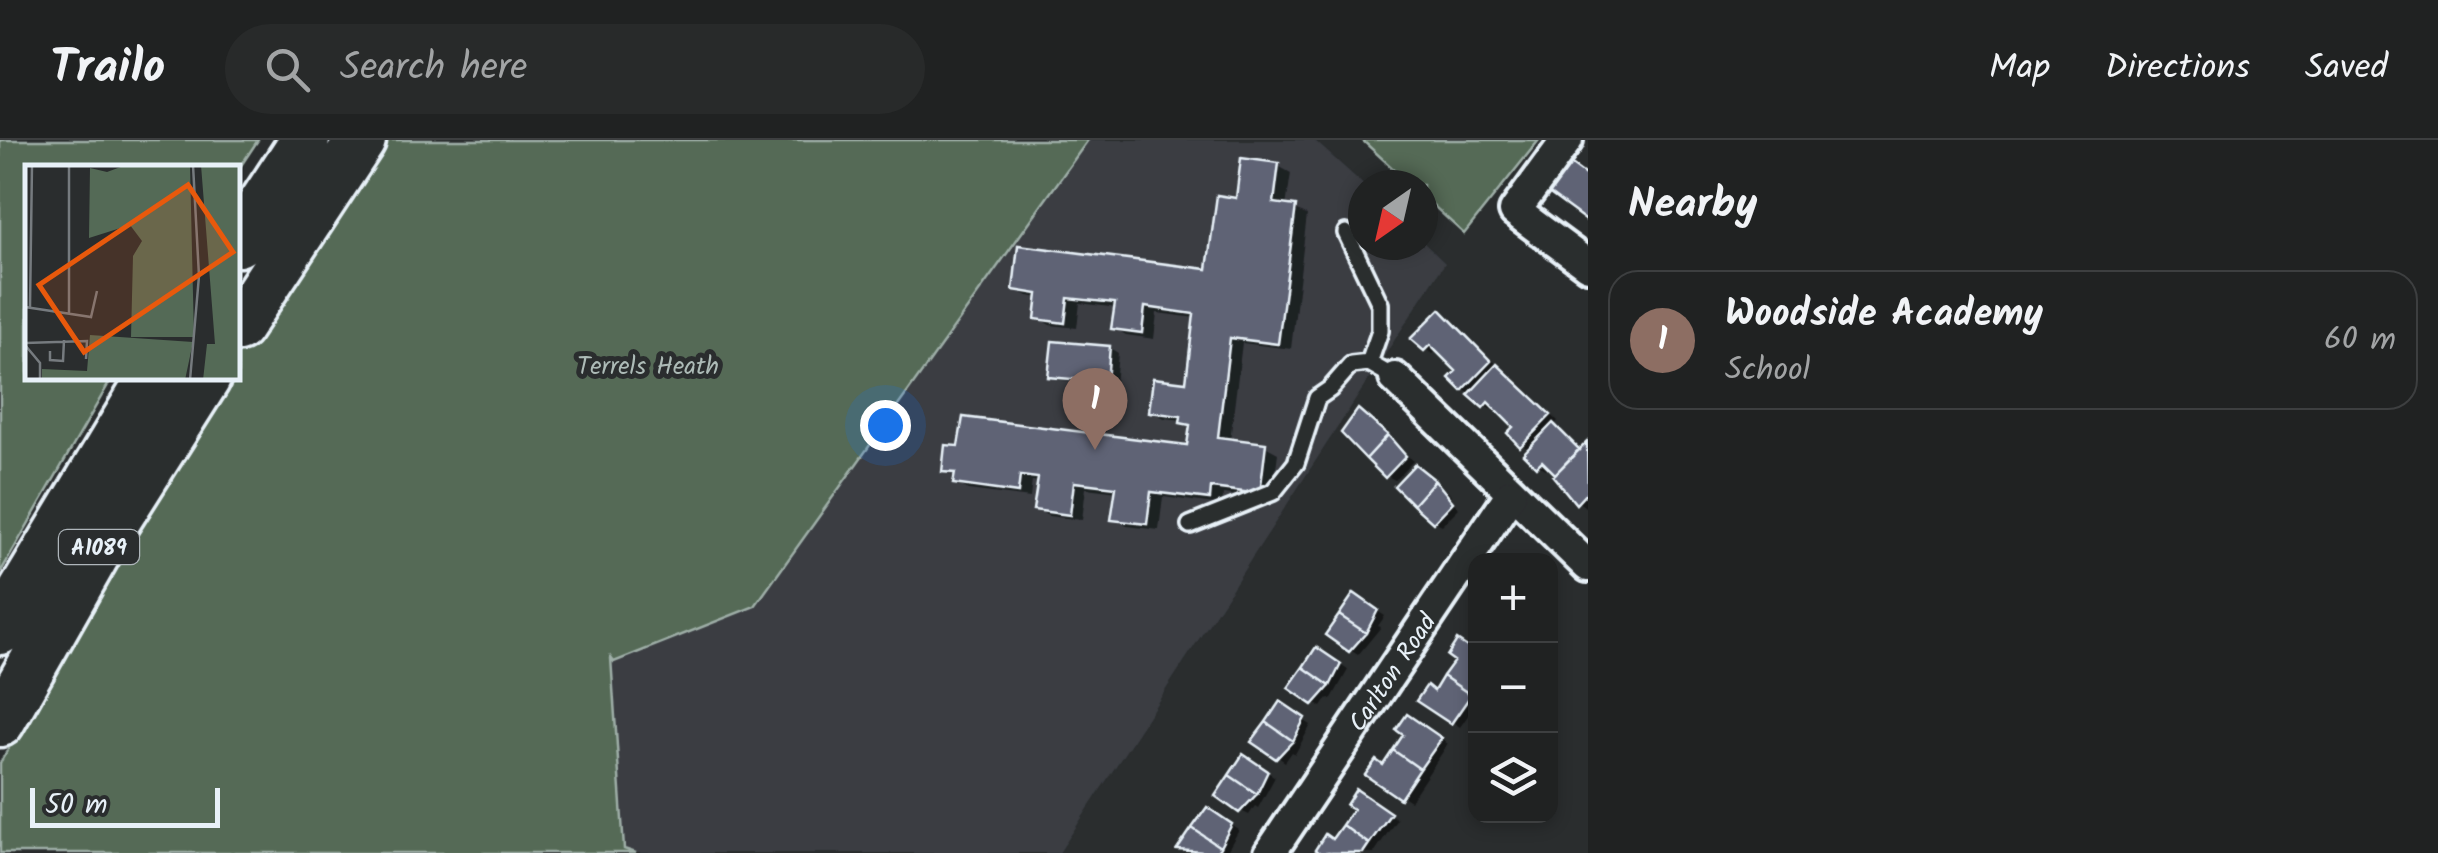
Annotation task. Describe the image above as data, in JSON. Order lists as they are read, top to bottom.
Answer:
{
  "streets": {
    "highway": ["A1089"],
    "street": ["Carlton Road"]
  },
  "parks": ["Terrels Heath"],
  "scale_bar": "50 m",
  "north": "bottom left",
  "page": {
    "header": "Trailo",
    "search": "Search here",
    "nav": ["Map", "Directions", "Saved"],
    "heading": "Nearby",
    "list": [
      {
        "mark": "1",
        "name": "Woodside Academy",
        "note": "School",
        "value": "60 m"
      }
    ],
    "pins": "1",
    "map_buttons": ["+", "−"],
    "scale": "50 m"
  }
}
